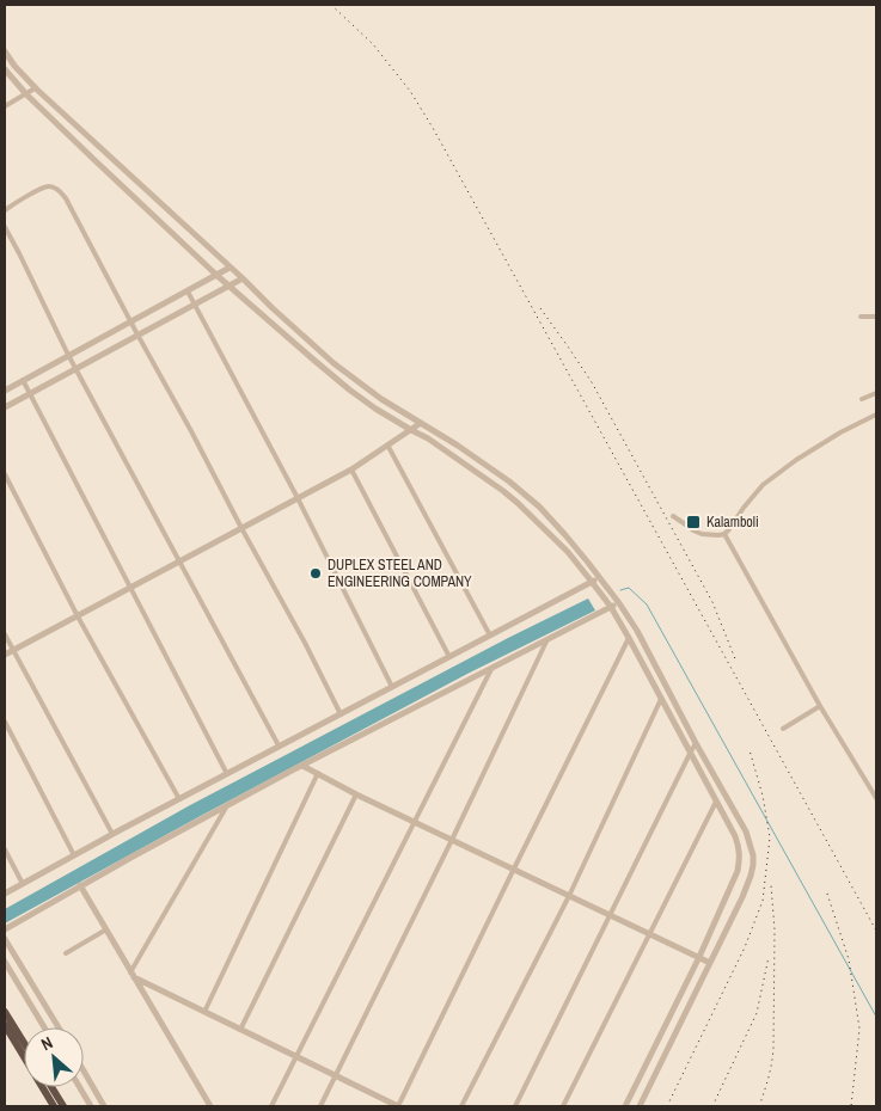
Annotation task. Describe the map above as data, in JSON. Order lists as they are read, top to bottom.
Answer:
{
  "places": {
    "transit": ["Kalamboli"],
    "other": ["DUPLEX STEEL AND ENGINEERING COMPANY"]
  },
  "north": "top left"
}
